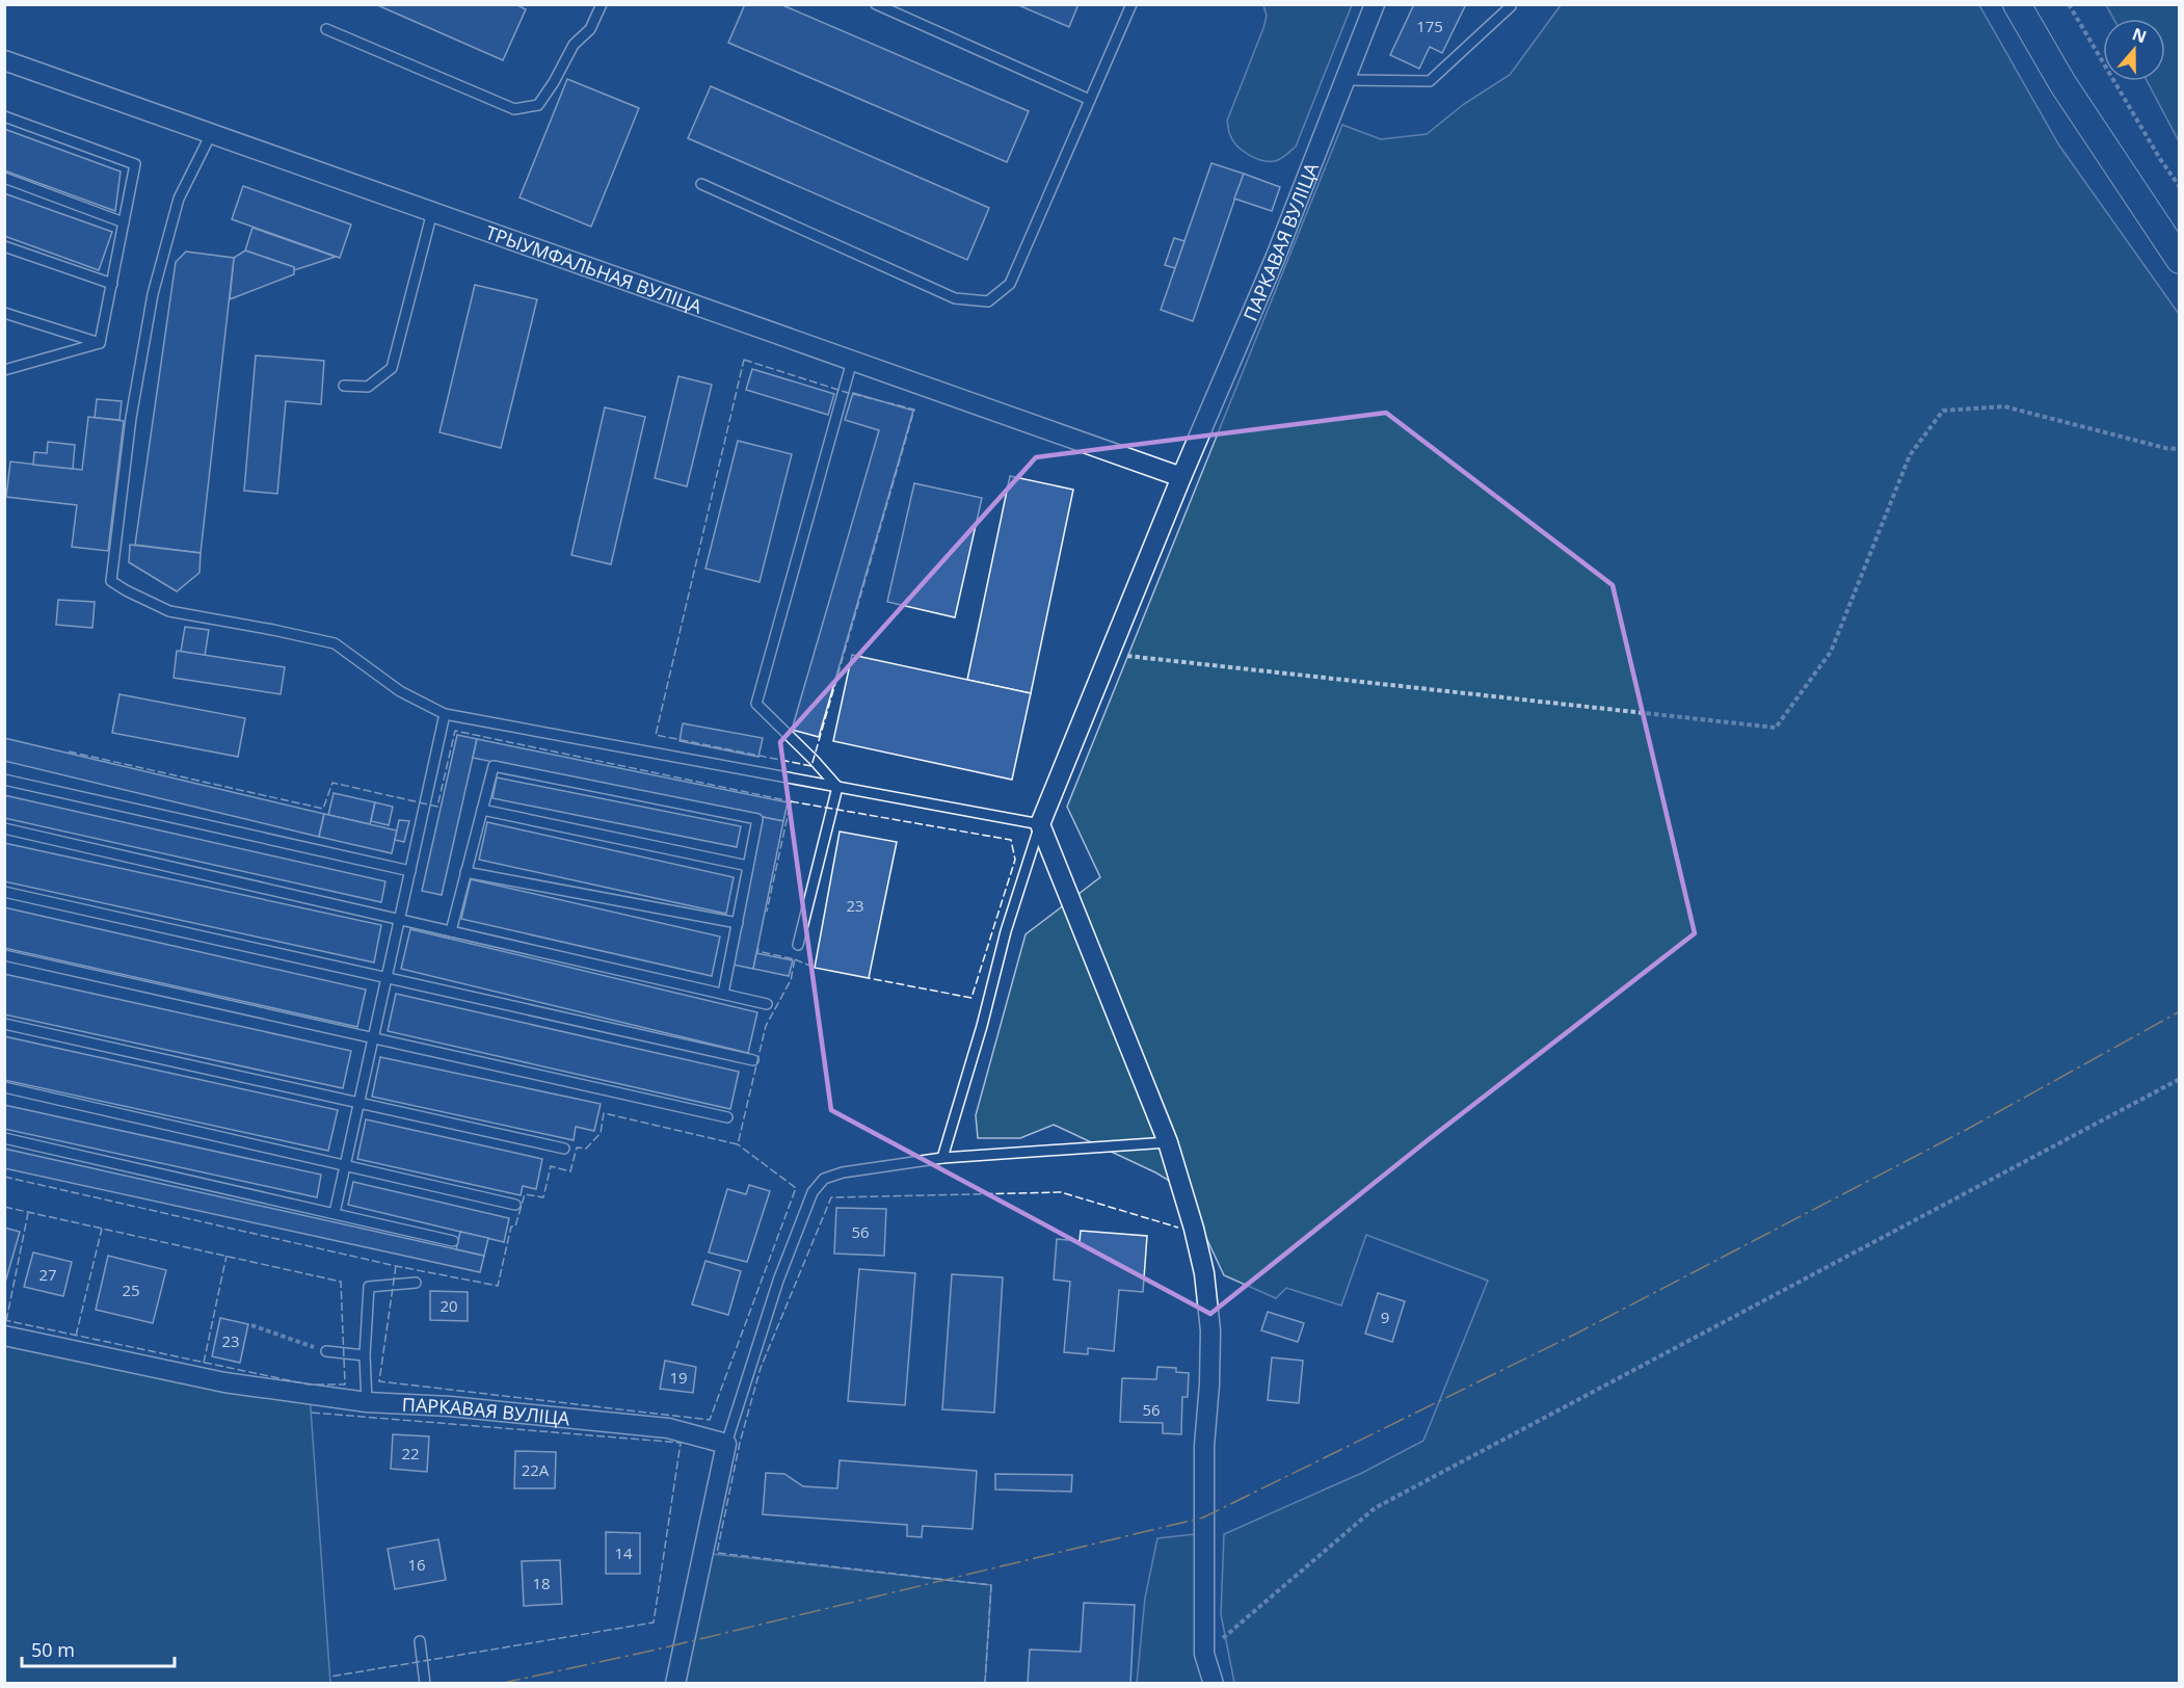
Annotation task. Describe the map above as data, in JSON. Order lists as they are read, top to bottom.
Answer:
{
  "streets": {
    "street": ["ПАРКАВАЯ ВУЛІЦА", "ТРЫУМФАЛЬНАЯ ВУЛІЦА"]
  },
  "crossings": [
    ["ПАРКАВАЯ ВУЛІЦА", "ТРЫУМФАЛЬНАЯ ВУЛІЦА"]
  ],
  "house_numbers": [
    "175",
    "23",
    "56",
    "27",
    "25",
    "20",
    "9",
    "23",
    "19",
    "56",
    "22",
    "22А",
    "14",
    "16",
    "18"
  ],
  "scale_bar": "50 m",
  "north": "top"
}
